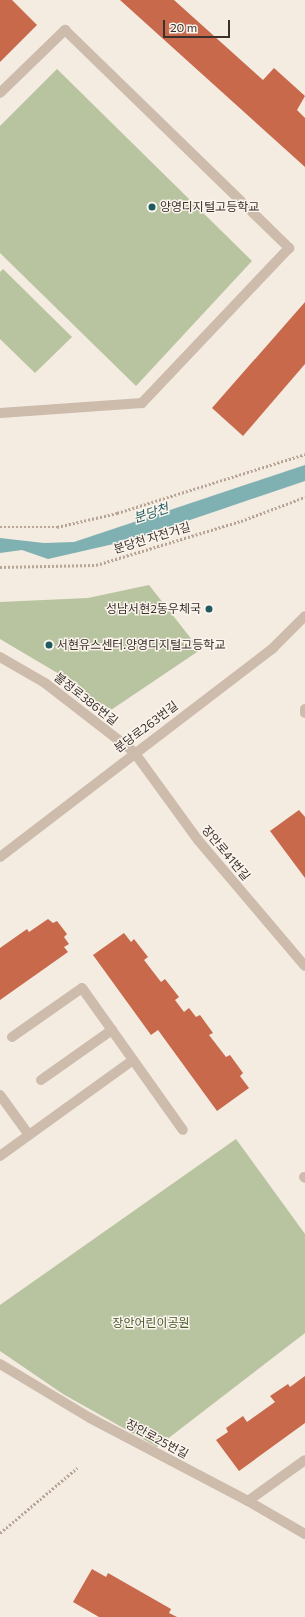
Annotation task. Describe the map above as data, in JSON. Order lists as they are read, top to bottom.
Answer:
{
  "streets": {
    "street": [
      "불정로386번길",
      "분당로263번길",
      "장안로41번길",
      "장안로25번길"
    ],
    "path": ["분당천 자전거길"]
  },
  "crossings": [
    ["불정로386번길", "분당로263번길"],
    ["불정로386번길", "장안로41번길"],
    ["분당로263번길", "장안로41번길"]
  ],
  "water": ["분당천"],
  "parks": ["장안어린이공원"],
  "places": ["양영디지털고등학교", "성남서현2동우체국", "서현유스센터.양영디지털고등학교"],
  "scale_bar": "20 m"
}
